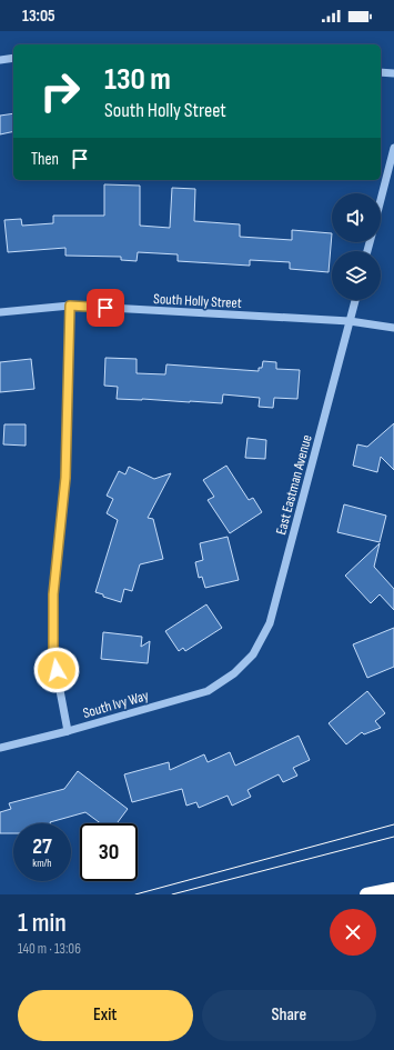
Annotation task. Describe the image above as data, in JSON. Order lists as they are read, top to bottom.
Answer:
{
  "streets": {
    "street": ["South Holly Street", "East Eastman Avenue", "South Ivy Way"]
  },
  "crossings": [
    ["South Holly Street", "East Eastman Avenue"],
    ["East Eastman Avenue", "South Ivy Way"]
  ],
  "page": {
    "status": "13:05",
    "turn": ["130 m", "South Holly Street"],
    "then": "Then",
    "speed": "27 km/h",
    "limit": "30",
    "heading": ["1 min", "140 m · 13:06"],
    "buttons": ["Exit", "Share"]
  }
}
